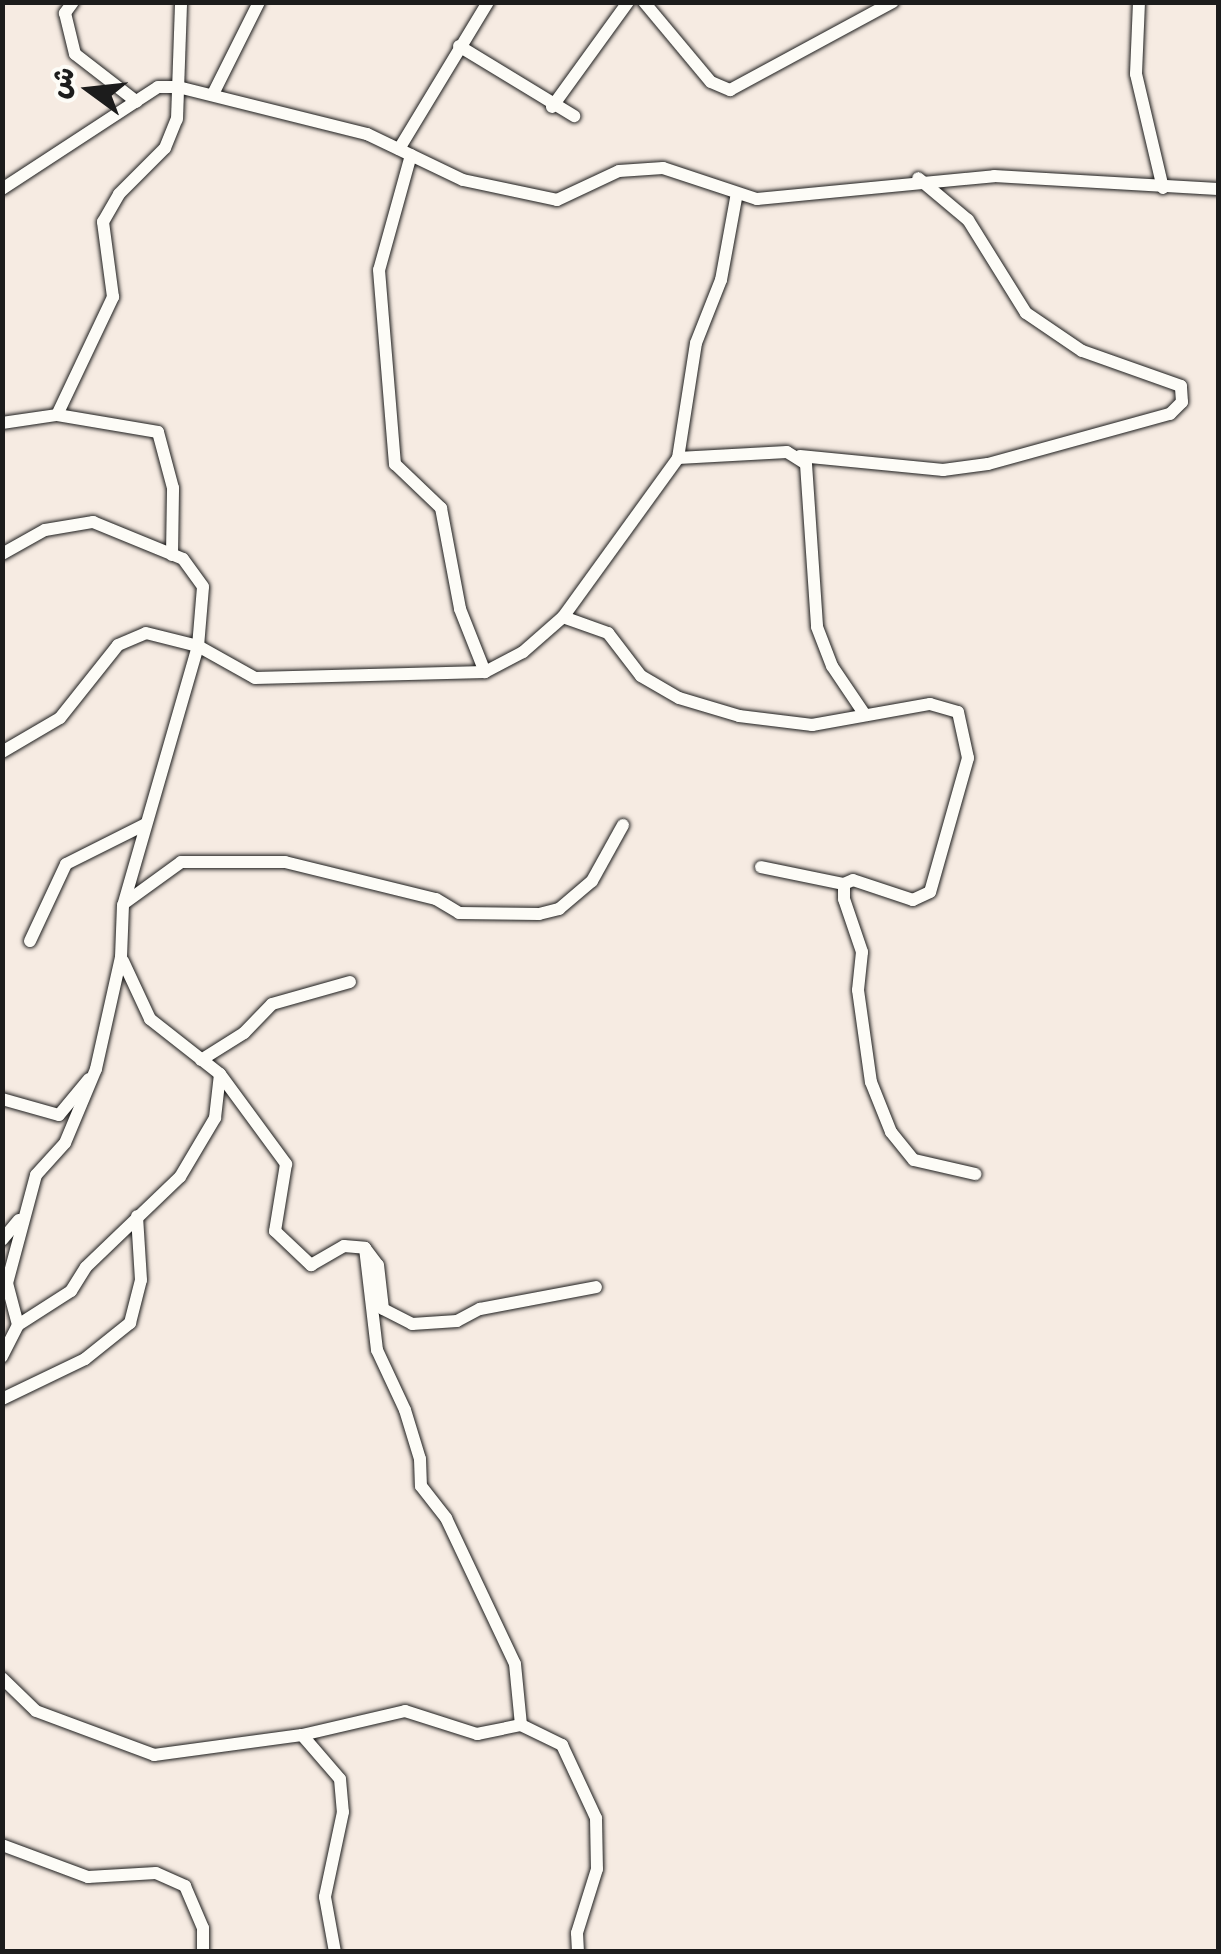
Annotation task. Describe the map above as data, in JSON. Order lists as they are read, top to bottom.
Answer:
{
  "north": "left"
}
